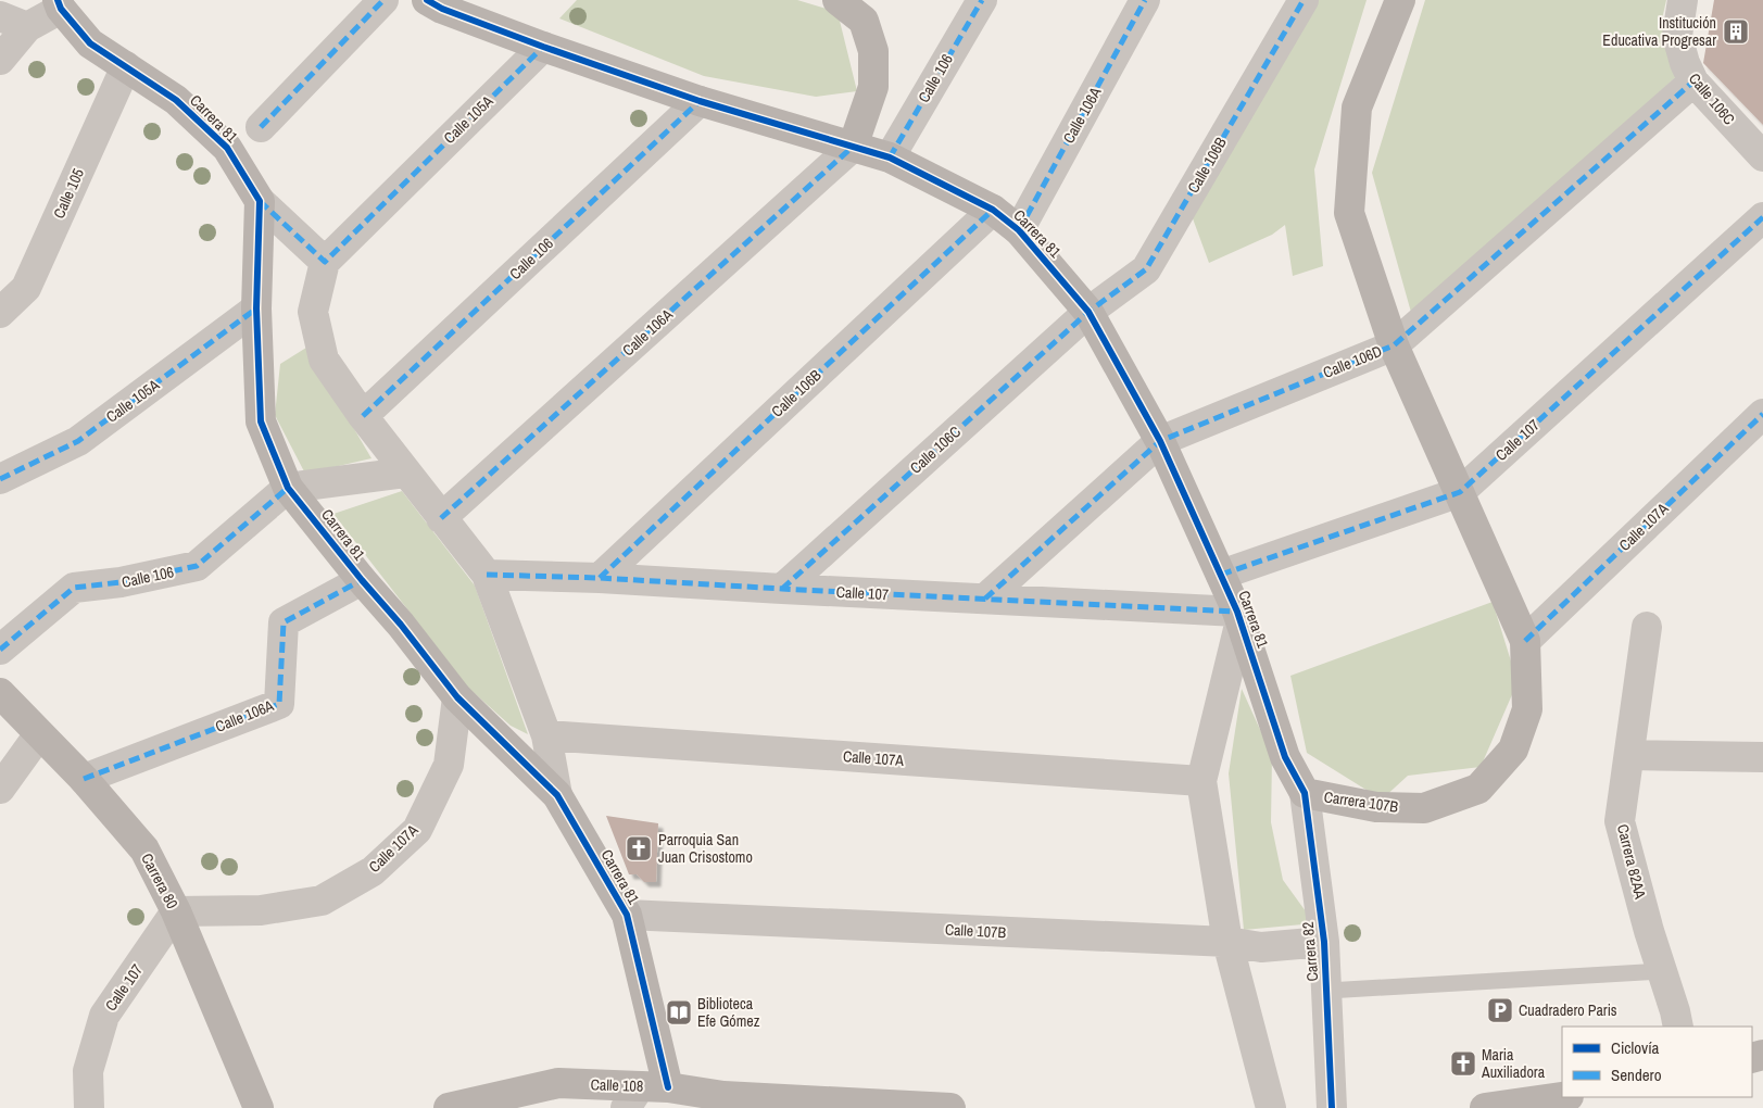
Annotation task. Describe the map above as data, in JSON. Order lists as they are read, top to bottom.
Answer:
{
  "streets": {
    "street": [
      "Calle 106",
      "Calle 106C",
      "Calle 106A",
      "Carrera 81",
      "Calle 105A",
      "Calle 106B",
      "Calle 105",
      "Calle 106D",
      "Calle 107",
      "Calle 107A",
      "Carrera 107B",
      "Carrera 82AA",
      "Carrera 80",
      "Calle 107B",
      "Carrera 82",
      "Calle 108"
    ]
  },
  "crossings": [
    ["Calle 106", "Carrera 81"],
    ["Calle 106C", "Carrera 81"],
    ["Calle 106C", "Calle 106B"],
    ["Calle 106C", "Calle 106D"],
    ["Calle 106C", "Calle 107"],
    ["Calle 106A", "Carrera 81"],
    ["Calle 106A", "Carrera 80"],
    ["Carrera 81", "Calle 105A"],
    ["Carrera 81", "Calle 106B"],
    ["Carrera 81", "Calle 105"],
    ["Carrera 81", "Calle 106D"],
    ["Carrera 81", "Calle 107"],
    ["Carrera 81", "Calle 107A"],
    ["Carrera 81", "Carrera 107B"],
    ["Carrera 81", "Calle 107B"],
    ["Carrera 81", "Carrera 82"],
    ["Carrera 81", "Calle 108"],
    ["Calle 106B", "Calle 107"],
    ["Calle 106D", "Calle 107"],
    ["Calle 107", "Calle 107A"],
    ["Calle 107", "Carrera 80"],
    ["Calle 107A", "Carrera 107B"],
    ["Calle 107A", "Carrera 80"],
    ["Carrera 107B", "Carrera 82"],
    ["Calle 107B", "Carrera 82"]
  ],
  "places": {
    "building": ["Institución Educativa Progresar"],
    "church": ["Parroquia San Juan Crisostomo", "Maria Auxiliadora"],
    "parking": ["Cuadradero Paris"],
    "library": ["Biblioteca Efe Gómez"]
  },
  "legend": ["Ciclovía", "Sendero"]
}
